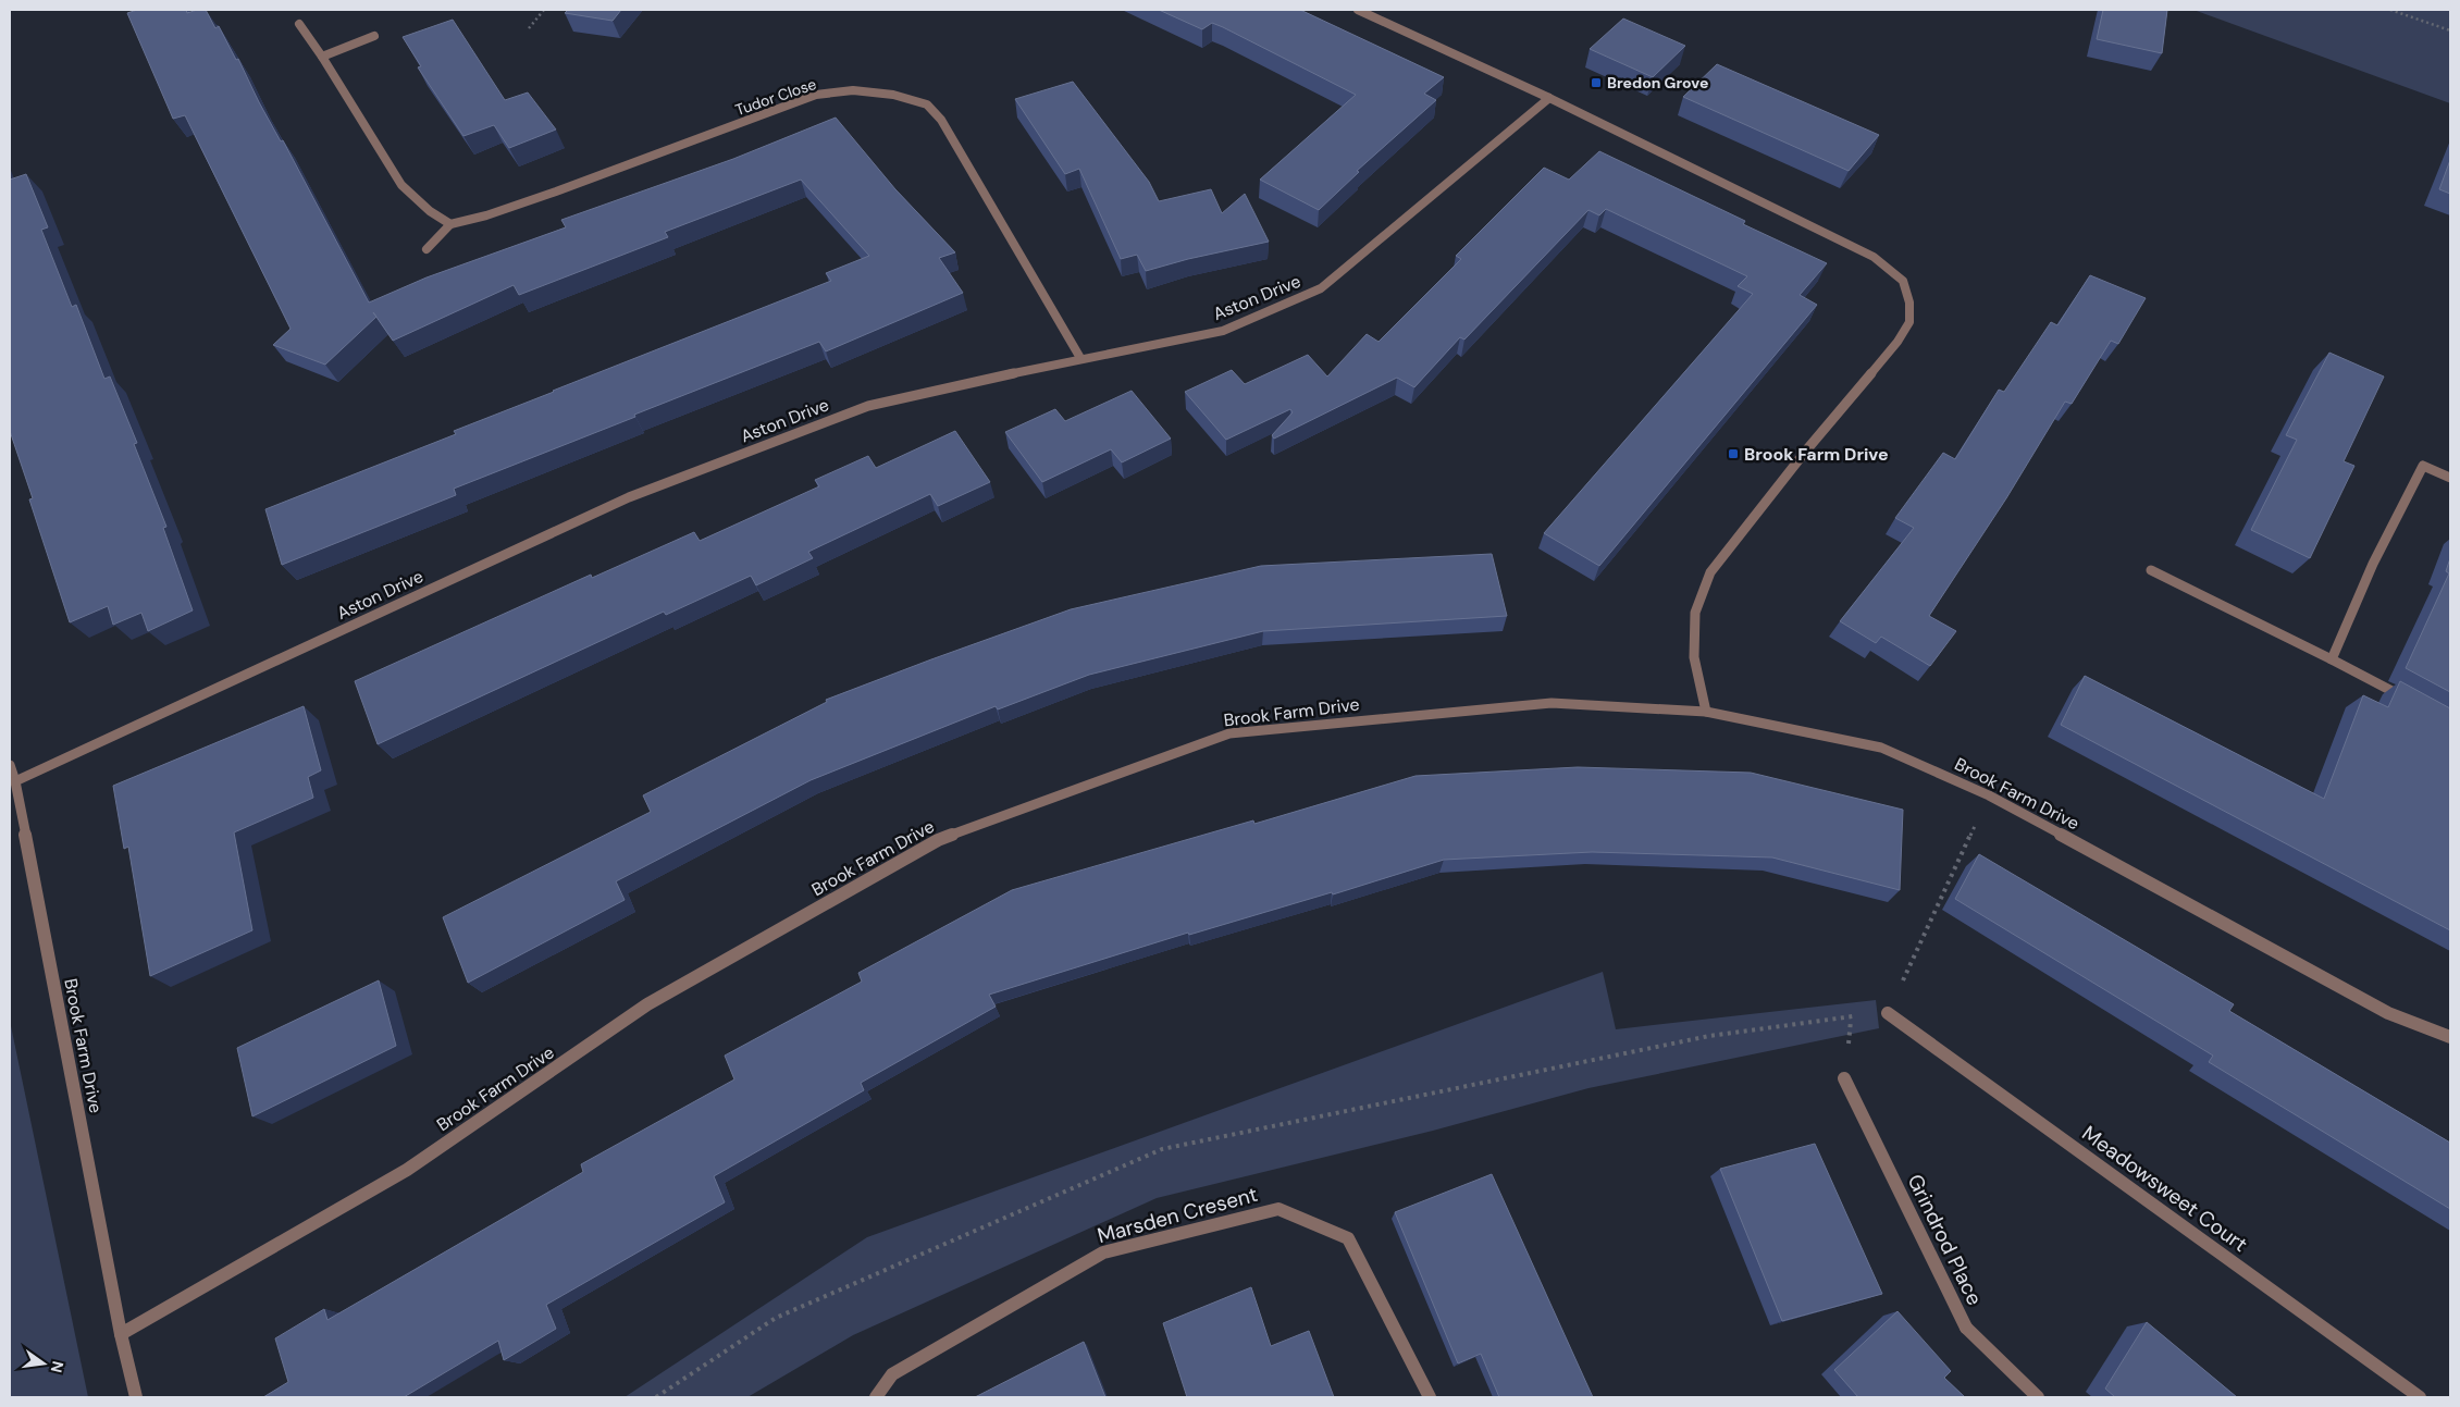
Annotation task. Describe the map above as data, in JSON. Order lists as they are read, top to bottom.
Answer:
{
  "streets": {
    "street": [
      "Tudor Close",
      "Aston Drive",
      "Brook Farm Drive",
      "Meadowsweet Court",
      "Marsden Cresent",
      "Grindrod Place"
    ]
  },
  "crossings": [
    ["Tudor Close", "Aston Drive"],
    ["Aston Drive", "Brook Farm Drive"]
  ],
  "places": {
    "transit": ["Bredon Grove", "Brook Farm Drive"]
  },
  "north": "right"
}
